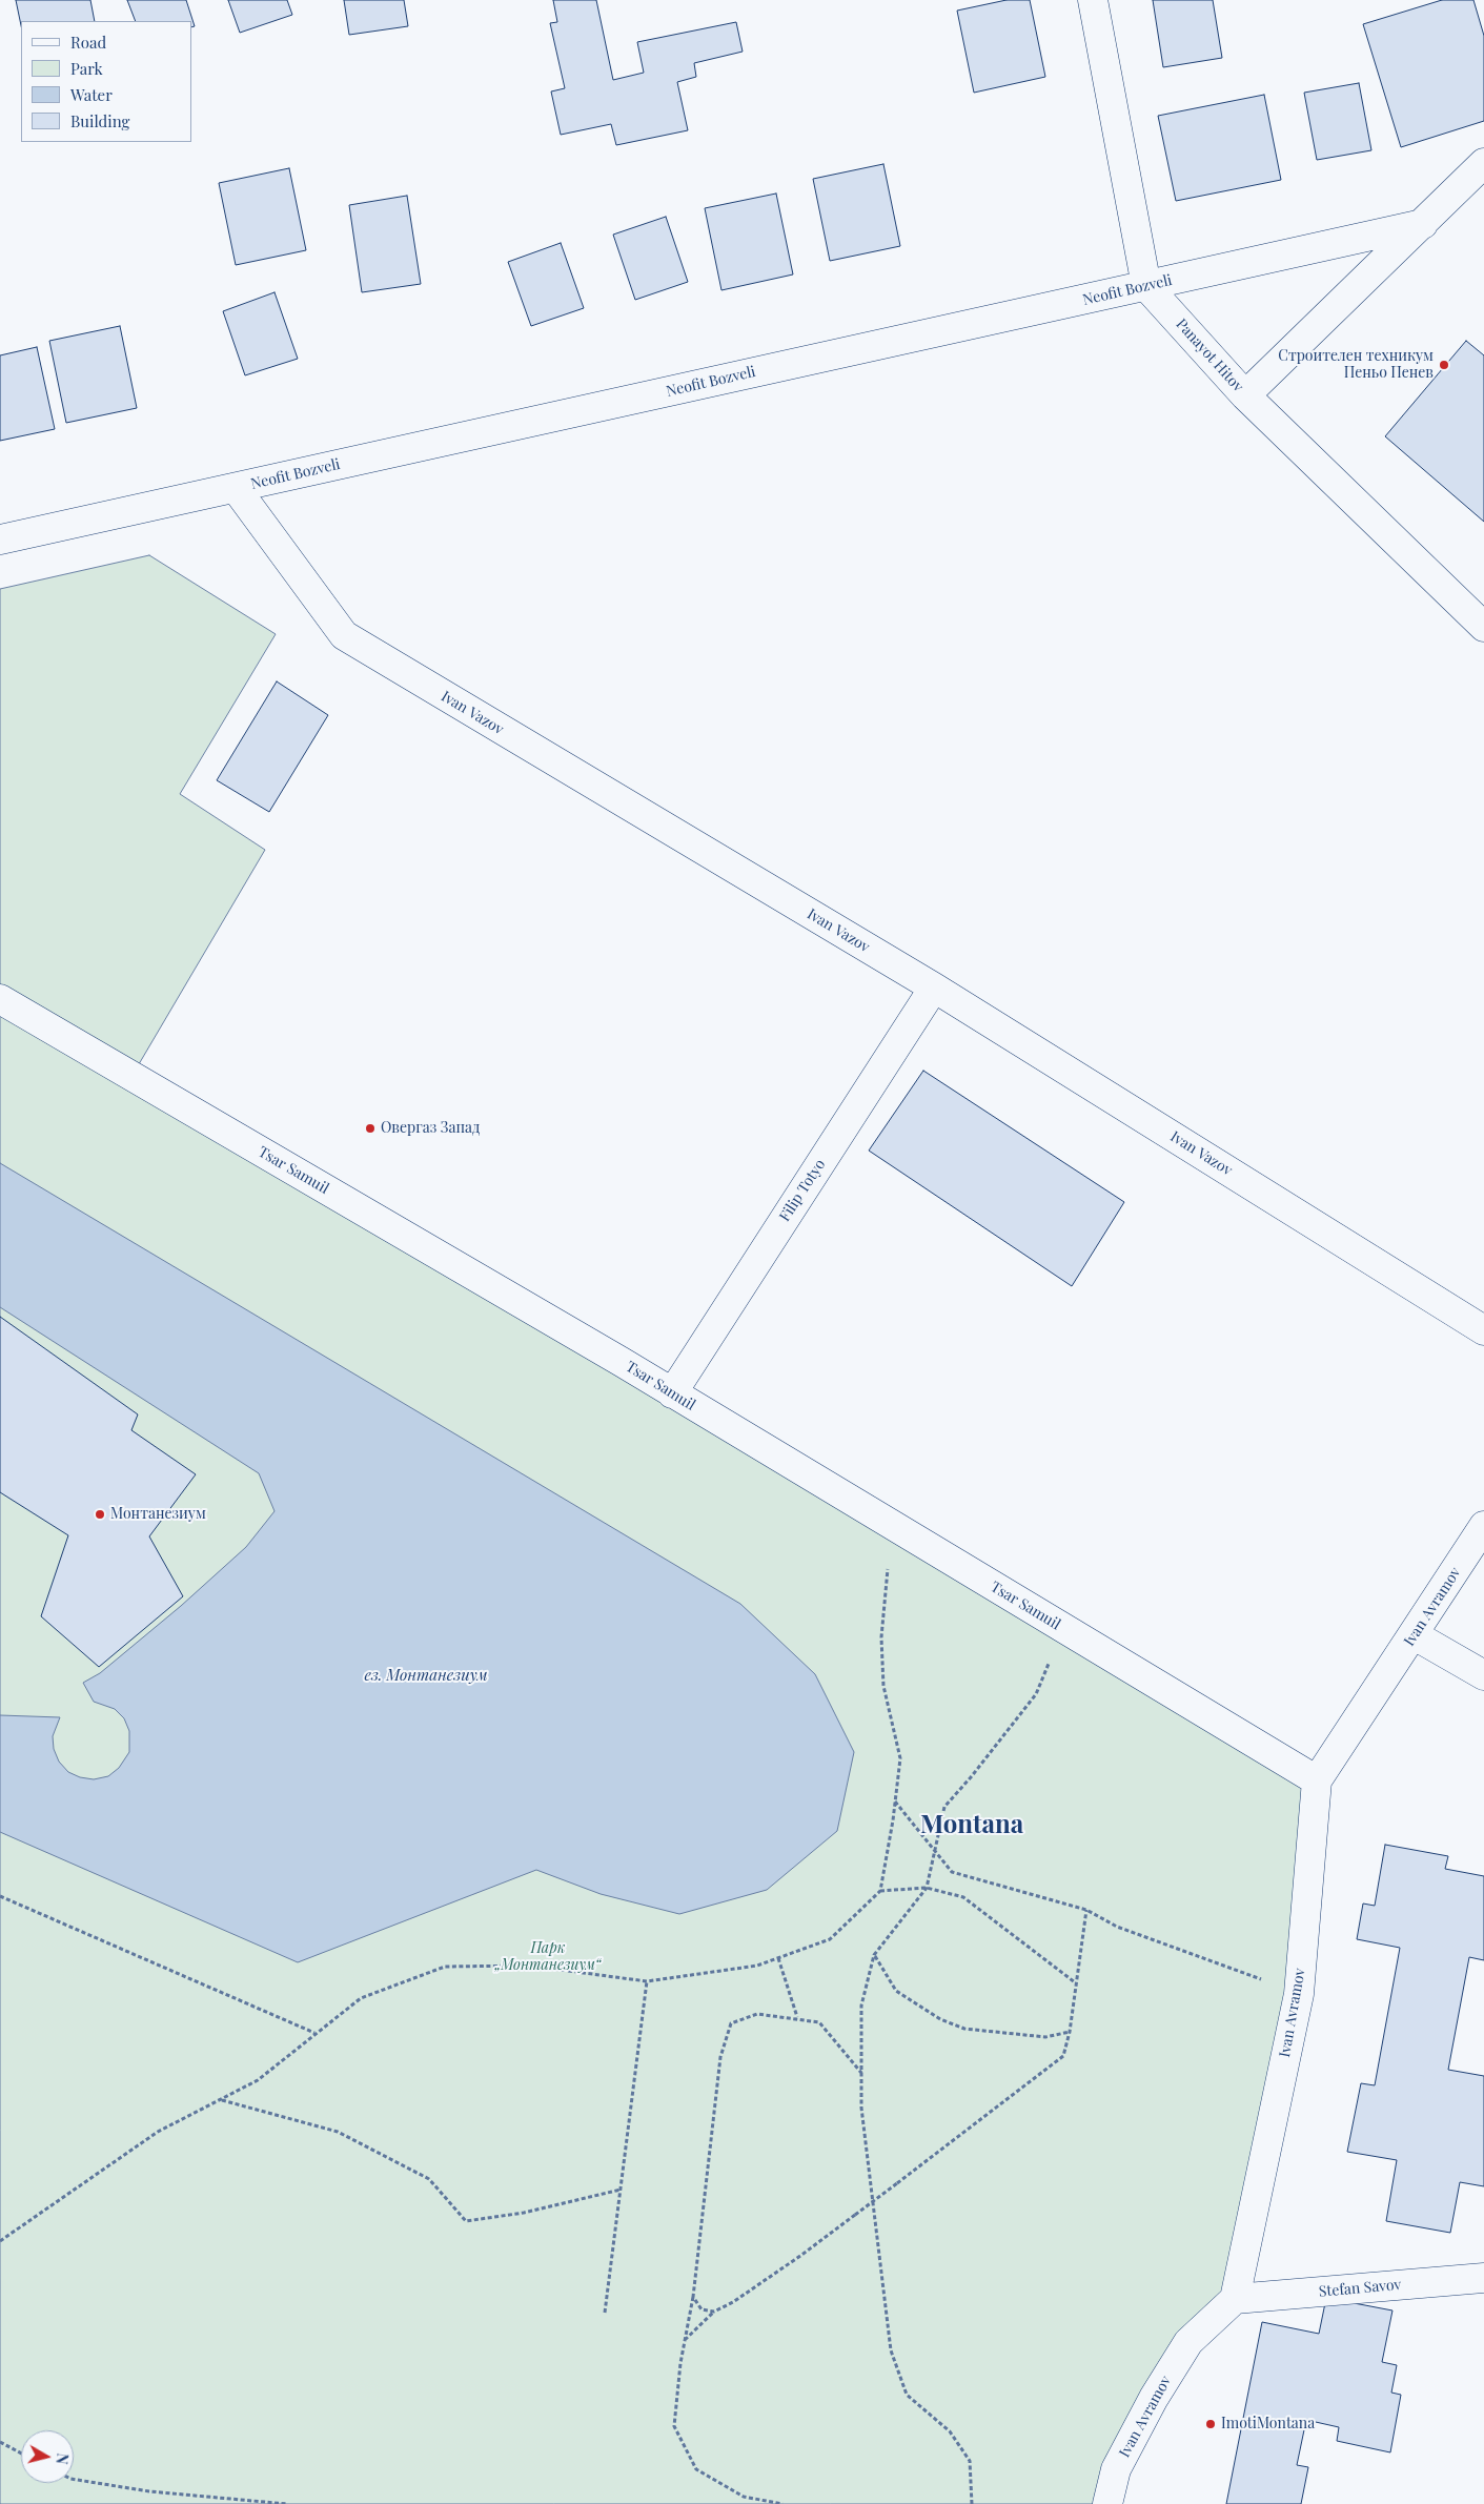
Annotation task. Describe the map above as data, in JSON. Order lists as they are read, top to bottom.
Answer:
{
  "streets": {
    "street": [
      "Neofit Bozveli",
      "Panayot Hitov",
      "Ivan Vazov",
      "Tsar Samuil",
      "Filip Totyo",
      "Ivan Avramov",
      "Stefan Savov"
    ]
  },
  "crossings": [
    ["Neofit Bozveli", "Panayot Hitov"],
    ["Neofit Bozveli", "Ivan Vazov"],
    ["Ivan Vazov", "Filip Totyo"],
    ["Tsar Samuil", "Filip Totyo"],
    ["Tsar Samuil", "Ivan Avramov"],
    ["Ivan Avramov", "Stefan Savov"]
  ],
  "districts": ["Montana"],
  "water": ["ез. Монтанезиум"],
  "parks": ["Парк „Монтанезиум“"],
  "places": [
    "Строителен техникум Пеньо Пенев",
    "Овергаз Запад",
    "Монтанезиум",
    "ImotiMontana"
  ],
  "legend": [
    "Road",
    "Park",
    "Water",
    "Building"
  ],
  "north": "right"
}
